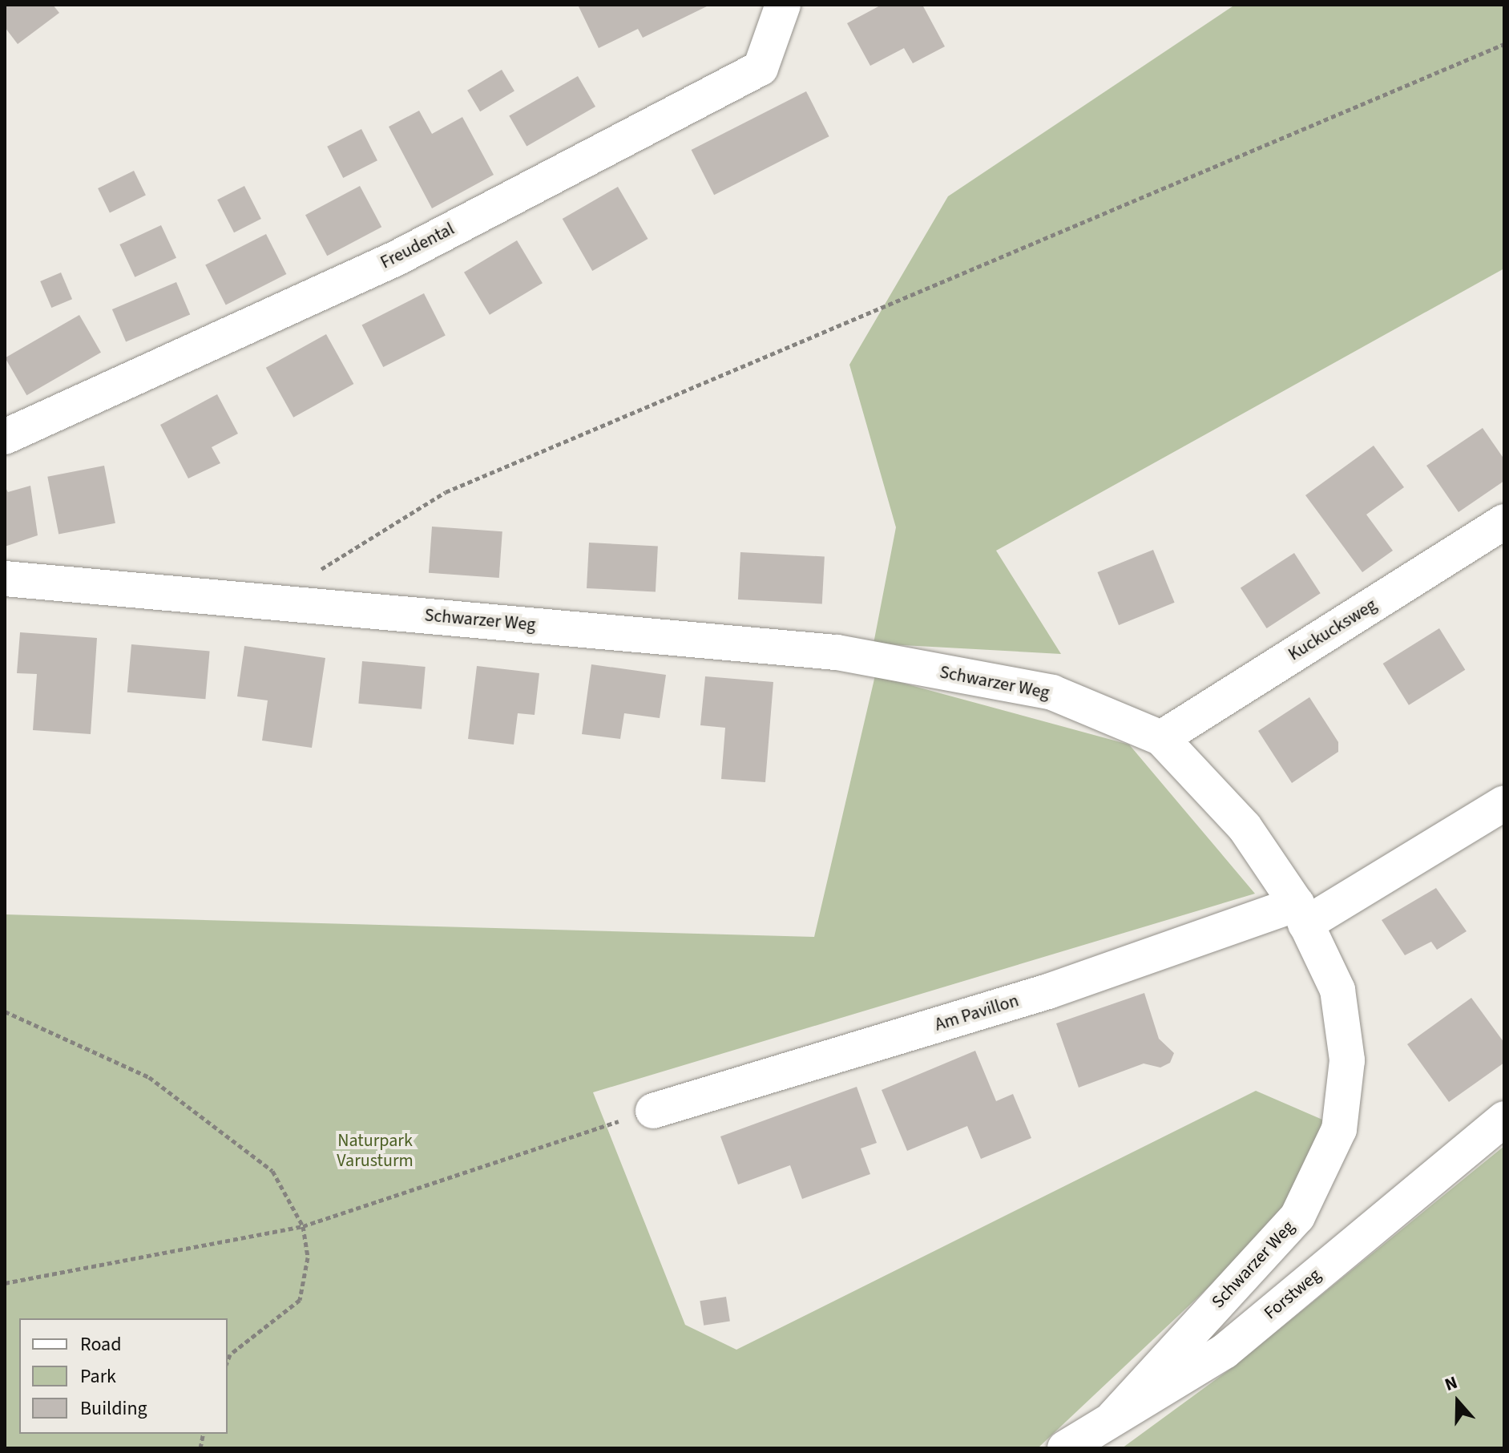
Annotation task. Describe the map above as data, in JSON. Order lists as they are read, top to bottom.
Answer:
{
  "streets": {
    "street": [
      "Freudental",
      "Schwarzer Weg",
      "Kuckucksweg",
      "Am Pavillon",
      "Forstweg"
    ]
  },
  "crossings": [
    ["Schwarzer Weg", "Kuckucksweg"],
    ["Schwarzer Weg", "Am Pavillon"],
    ["Schwarzer Weg", "Forstweg"]
  ],
  "parks": ["Naturpark Varusturm"],
  "legend": ["Road", "Park", "Building"],
  "north": "top"
}
